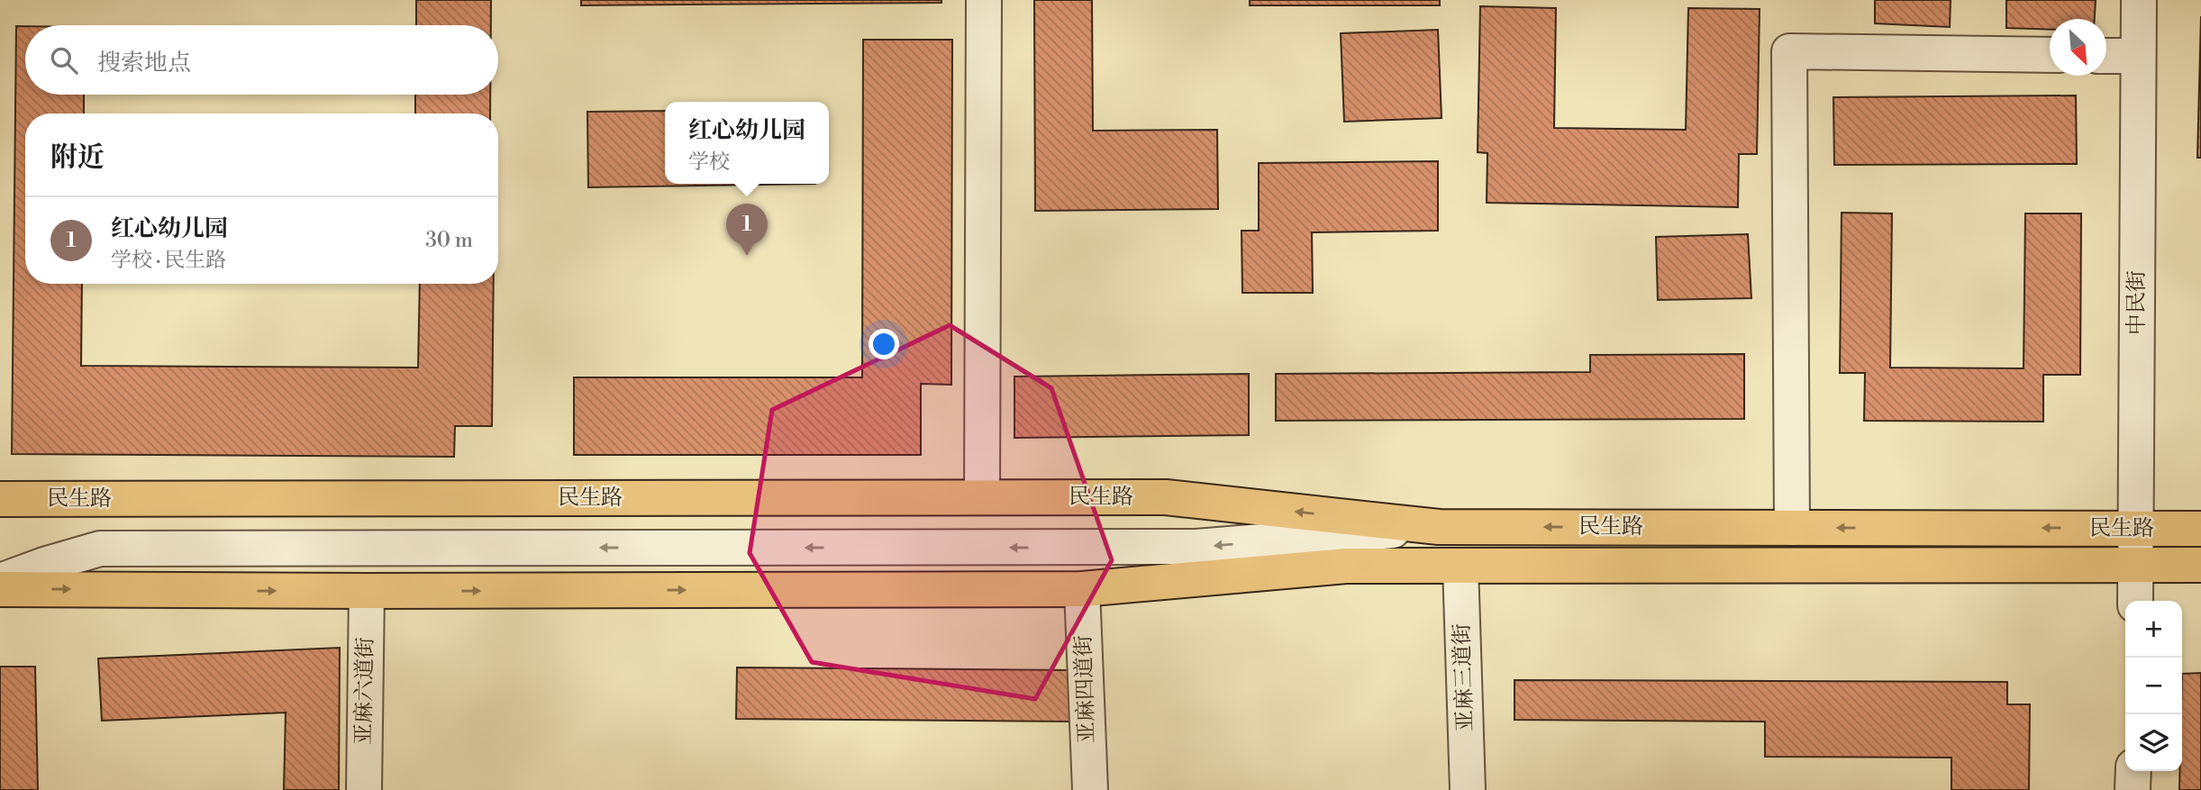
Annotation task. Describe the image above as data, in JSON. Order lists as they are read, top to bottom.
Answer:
{
  "streets": {
    "main road": ["民生路"],
    "street": [
      "中民街",
      "亚麻三道街",
      "亚麻四道街",
      "亚麻六道街"
    ]
  },
  "crossings": [
    ["中民街", "民生路"],
    ["民生路", "亚麻三道街"],
    ["民生路", "亚麻四道街"],
    ["民生路", "亚麻六道街"]
  ],
  "north": "bottom right",
  "page": {
    "search": "搜索地点",
    "popup": ["红心幼儿园", "学校"],
    "heading": "附近",
    "list": [
      {
        "mark": "1",
        "name": "红心幼儿园",
        "note": "学校 · 民生路",
        "value": "30 m"
      }
    ],
    "pins": "1",
    "map_buttons": ["+", "−"]
  }
}
